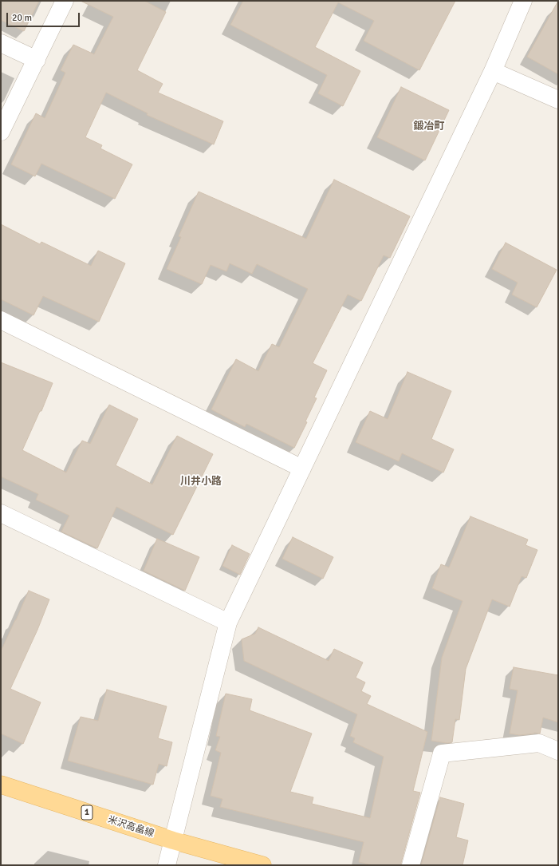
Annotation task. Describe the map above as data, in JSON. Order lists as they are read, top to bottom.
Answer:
{
  "streets": {
    "main road": ["1", "米沢高畠線"]
  },
  "districts": ["鍛冶町", "川井小路"],
  "scale_bar": "20 m"
}
